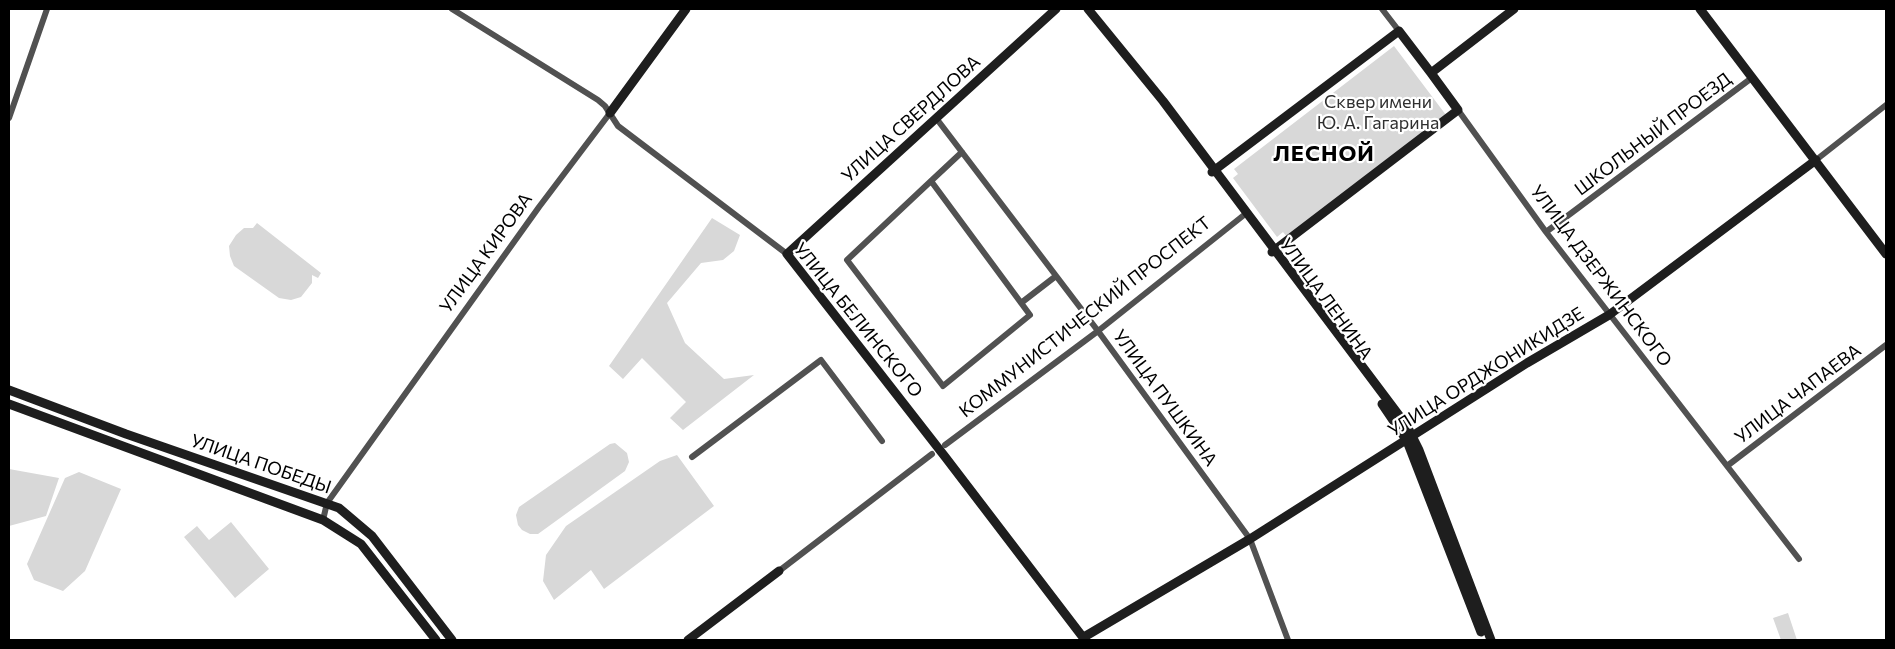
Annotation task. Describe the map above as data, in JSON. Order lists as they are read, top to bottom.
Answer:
{
  "streets": {
    "street": [
      "УЛИЦА СВЕРДЛОВА",
      "ШКОЛЬНЫЙ ПРОЕЗД",
      "УЛИЦА КИРОВА",
      "УЛИЦА ДЗЕРЖИНСКОГО",
      "УЛИЦА ЛЕНИНА",
      "КОММУНИСТИЧЕСКИЙ ПРОСПЕКТ",
      "УЛИЦА БЕЛИНСКОГО",
      "УЛИЦА ОРДЖОНИКИДЗЕ",
      "УЛИЦА ЧАПАЕВА",
      "УЛИЦА ПУШКИНА",
      "УЛИЦА ПОБЕДЫ"
    ]
  },
  "crossings": [
    ["УЛИЦА СВЕРДЛОВА", "УЛИЦА БЕЛИНСКОГО"],
    ["УЛИЦА СВЕРДЛОВА", "УЛИЦА ПУШКИНА"],
    ["ШКОЛЬНЫЙ ПРОЕЗД", "УЛИЦА ДЗЕРЖИНСКОГО"],
    ["УЛИЦА КИРОВА", "УЛИЦА БЕЛИНСКОГО"],
    ["УЛИЦА КИРОВА", "УЛИЦА ПОБЕДЫ"],
    ["УЛИЦА ДЗЕРЖИНСКОГО", "УЛИЦА ОРДЖОНИКИДЗЕ"],
    ["УЛИЦА ДЗЕРЖИНСКОГО", "УЛИЦА ЧАПАЕВА"],
    ["УЛИЦА ЛЕНИНА", "КОММУНИСТИЧЕСКИЙ ПРОСПЕКТ"],
    ["УЛИЦА ЛЕНИНА", "УЛИЦА ОРДЖОНИКИДЗЕ"],
    ["КОММУНИСТИЧЕСКИЙ ПРОСПЕКТ", "УЛИЦА ПУШКИНА"],
    ["УЛИЦА БЕЛИНСКОГО", "УЛИЦА ОРДЖОНИКИДЗЕ"],
    ["УЛИЦА ОРДЖОНИКИДЗЕ", "УЛИЦА ПУШКИНА"]
  ],
  "districts": ["ЛЕСНОЙ"],
  "parks": ["Сквер имени Ю. А. Гагарина"]
}
